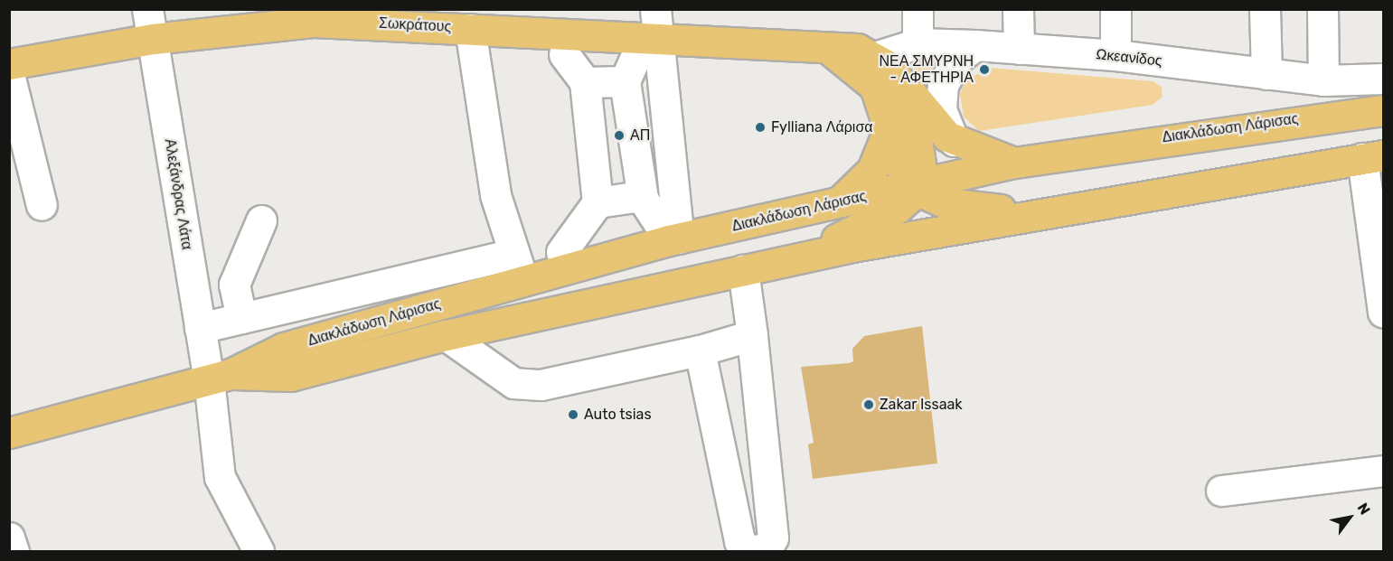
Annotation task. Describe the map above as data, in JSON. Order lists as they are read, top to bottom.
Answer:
{
  "streets": {
    "main road": ["Σωκράτους", "Διακλάδωση Λάρισας"],
    "street": ["Ωκεανίδος", "Αλεξάνδρας Λάτα"]
  },
  "crossings": [
    ["Σωκράτους", "Ωκεανίδος"],
    ["Σωκράτους", "Αλεξάνδρας Λάτα"],
    ["Διακλάδωση Λάρισας", "Αλεξάνδρας Λάτα"]
  ],
  "places": [
    "ΝΕΑ ΣΜΥΡΝΗ - ΑΦΕΤΗΡΙΑ",
    "Fylliana Λάρισα",
    "ΑΠ",
    "Zakar Issaak",
    "Auto tsias"
  ],
  "north": "top right"
}
